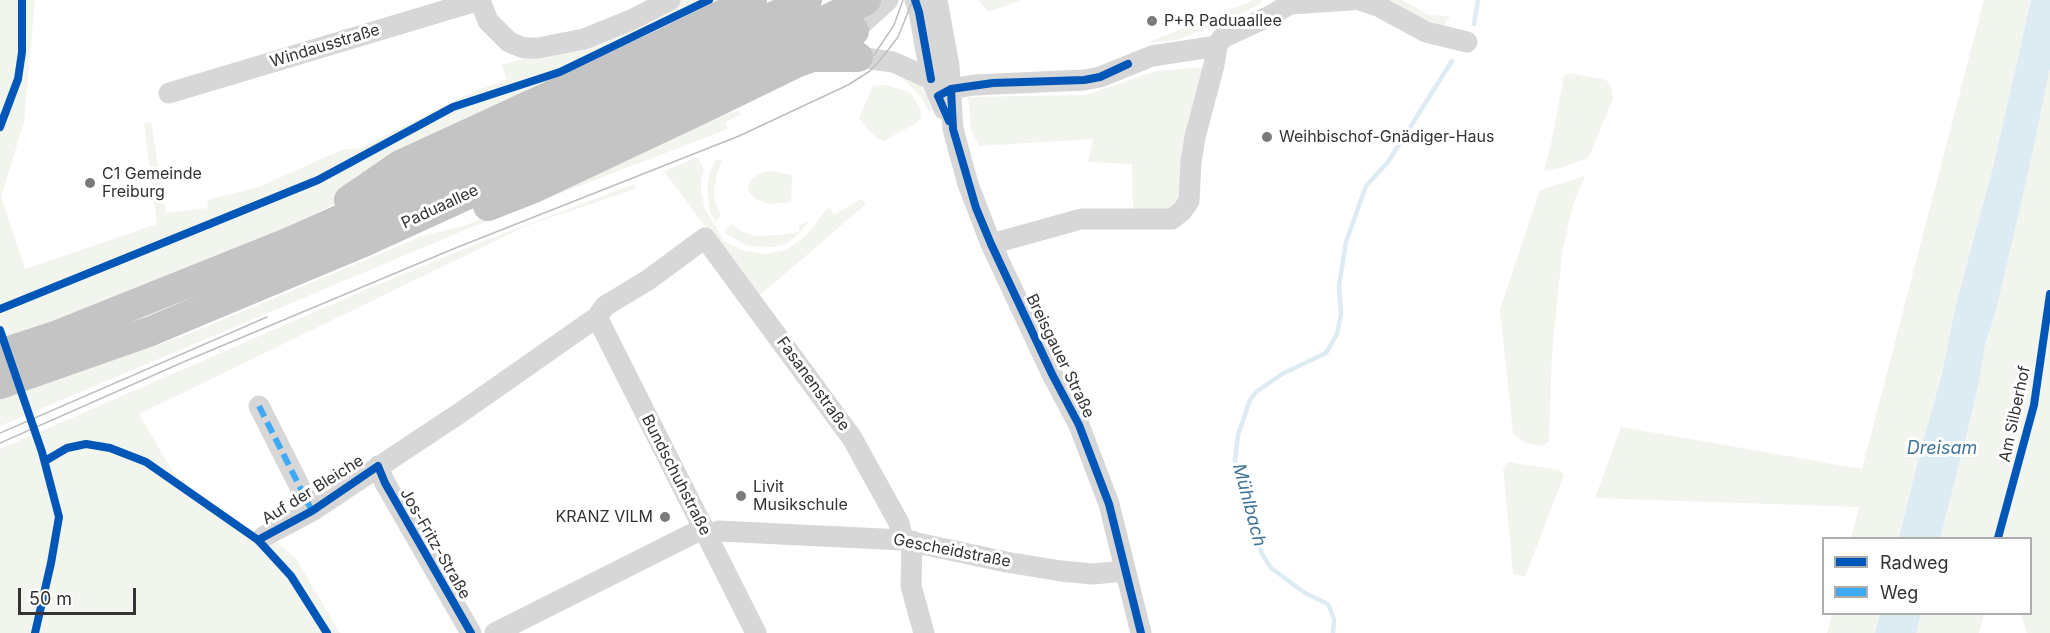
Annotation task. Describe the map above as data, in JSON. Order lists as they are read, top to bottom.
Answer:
{
  "streets": {
    "highway": ["Paduaallee"],
    "street": [
      "Windausstraße",
      "Breisgauer Straße",
      "Fasanenstraße",
      "Bundschuhstraße",
      "Auf der Bleiche",
      "Jos-Fritz-Straße",
      "Gescheidstraße"
    ],
    "cycle path": ["Am Silberhof"]
  },
  "crossings": [
    ["Breisgauer Straße", "Gescheidstraße"],
    ["Fasanenstraße", "Auf der Bleiche"],
    ["Fasanenstraße", "Gescheidstraße"],
    ["Bundschuhstraße", "Auf der Bleiche"],
    ["Bundschuhstraße", "Gescheidstraße"],
    ["Auf der Bleiche", "Jos-Fritz-Straße"]
  ],
  "water": ["Dreisam", "Mühlbach"],
  "places": [
    "P+R Paduaallee",
    "Weihbischof-Gnädiger-Haus",
    "C1 Gemeinde Freiburg",
    "Livit Musikschule",
    "KRANZ VILM"
  ],
  "legend": ["Radweg", "Weg"],
  "scale_bar": "50 m"
}
